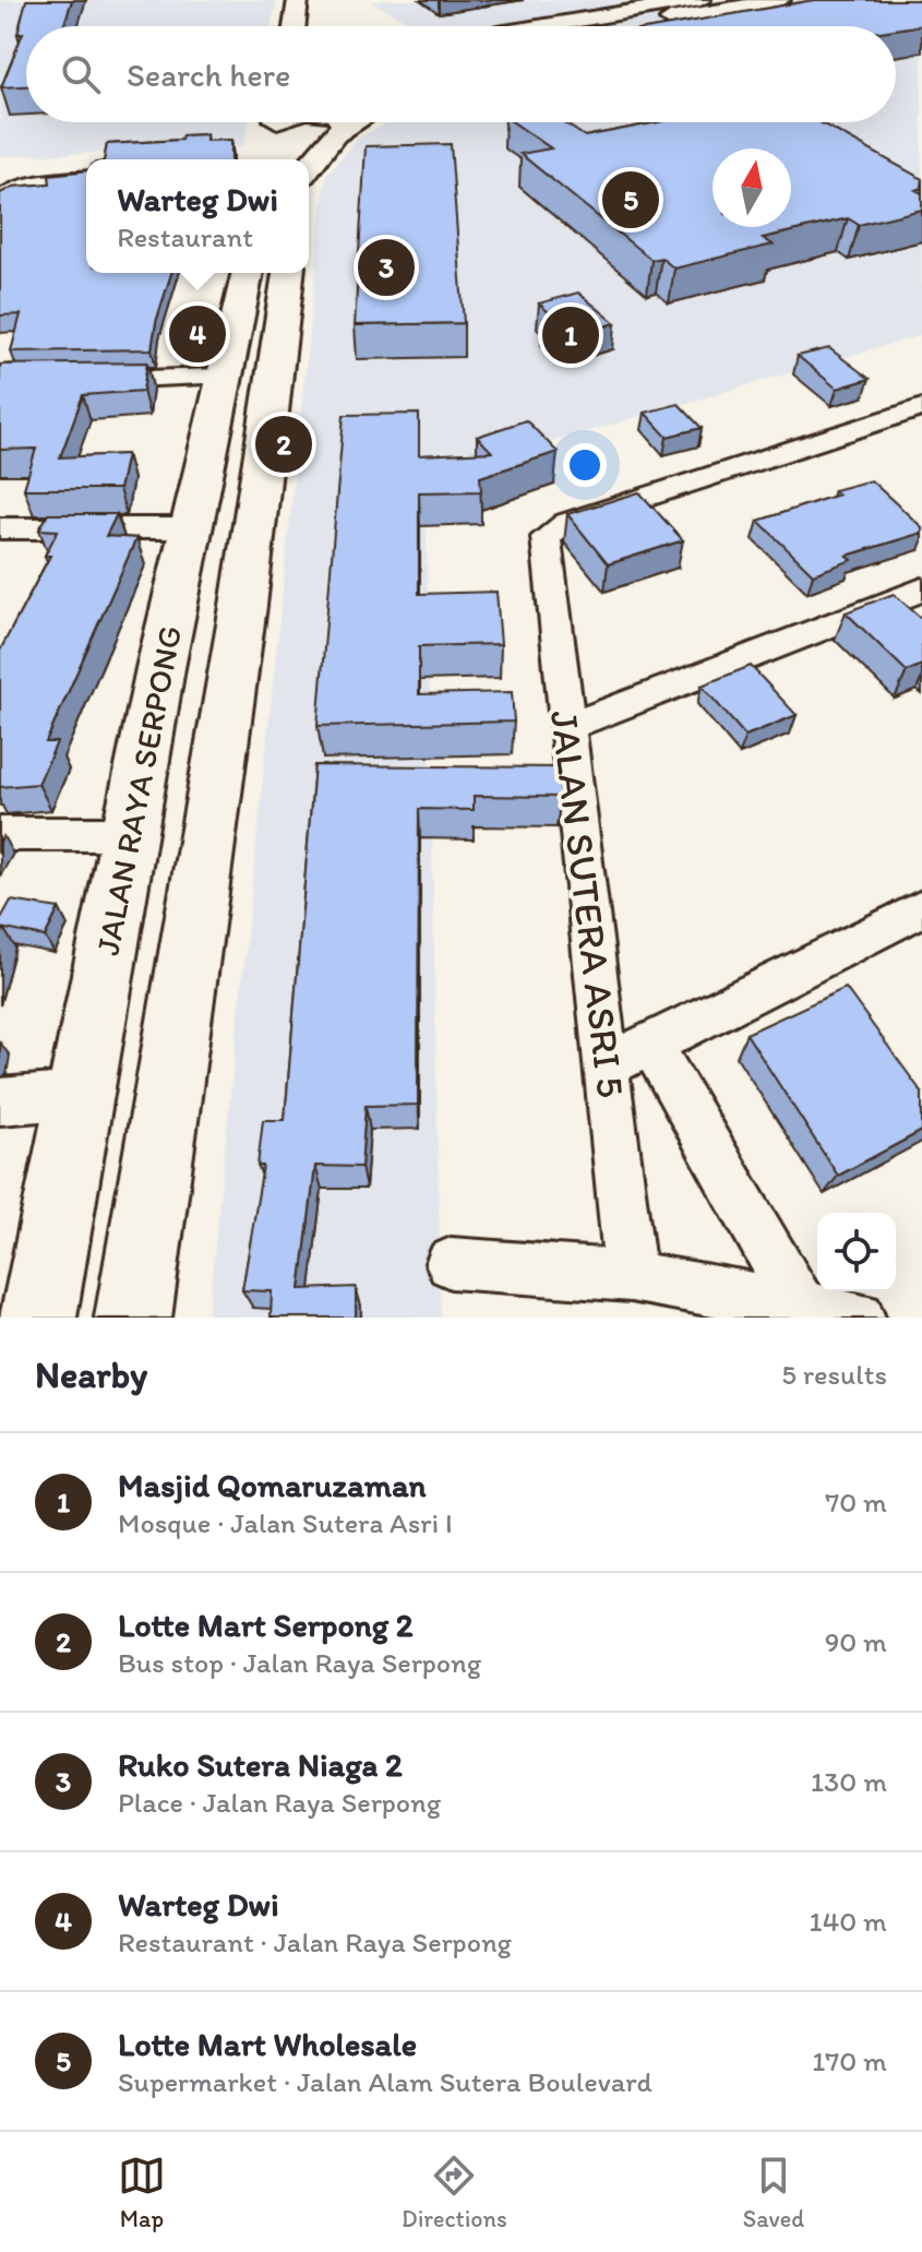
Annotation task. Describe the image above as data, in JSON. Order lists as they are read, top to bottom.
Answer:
{
  "streets": {
    "main road": ["JALAN RAYA SERPONG"],
    "street": ["JALAN SUTERA ASRI 5"]
  },
  "north": "top",
  "page": {
    "search": "Search here",
    "popup": ["Warteg Dwi", "Restaurant"],
    "pins": [
      "5",
      "3",
      "4",
      "1",
      "2"
    ],
    "heading": ["Nearby", "5 results"],
    "list": [
      {
        "mark": "1",
        "name": "Masjid Qomaruzaman",
        "note": "Mosque · Jalan Sutera Asri I",
        "value": "70 m"
      },
      {
        "mark": "2",
        "name": "Lotte Mart Serpong 2",
        "note": "Bus stop · Jalan Raya Serpong",
        "value": "90 m"
      },
      {
        "mark": "3",
        "name": "Ruko Sutera Niaga 2",
        "note": "Place · Jalan Raya Serpong",
        "value": "130 m"
      },
      {
        "mark": "4",
        "name": "Warteg Dwi",
        "note": "Restaurant · Jalan Raya Serpong",
        "value": "140 m"
      },
      {
        "mark": "5",
        "name": "Lotte Mart Wholesale",
        "note": "Supermarket · Jalan Alam Sutera Boulevard",
        "value": "170 m"
      }
    ],
    "nav": ["Map", "Directions", "Saved"]
  }
}
